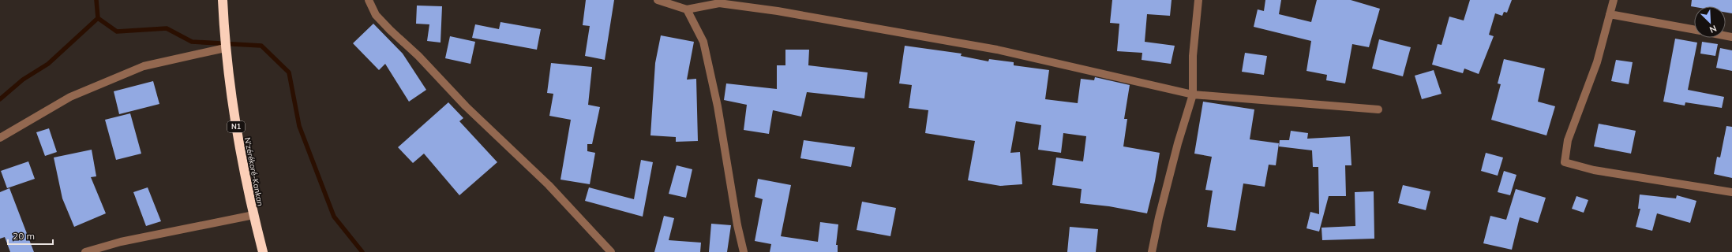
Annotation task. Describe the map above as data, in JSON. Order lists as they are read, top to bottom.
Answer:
{
  "streets": {
    "highway": ["N1", "N'zérékoré-Kankan"]
  },
  "scale_bar": "20 m",
  "north": "bottom right"
}
